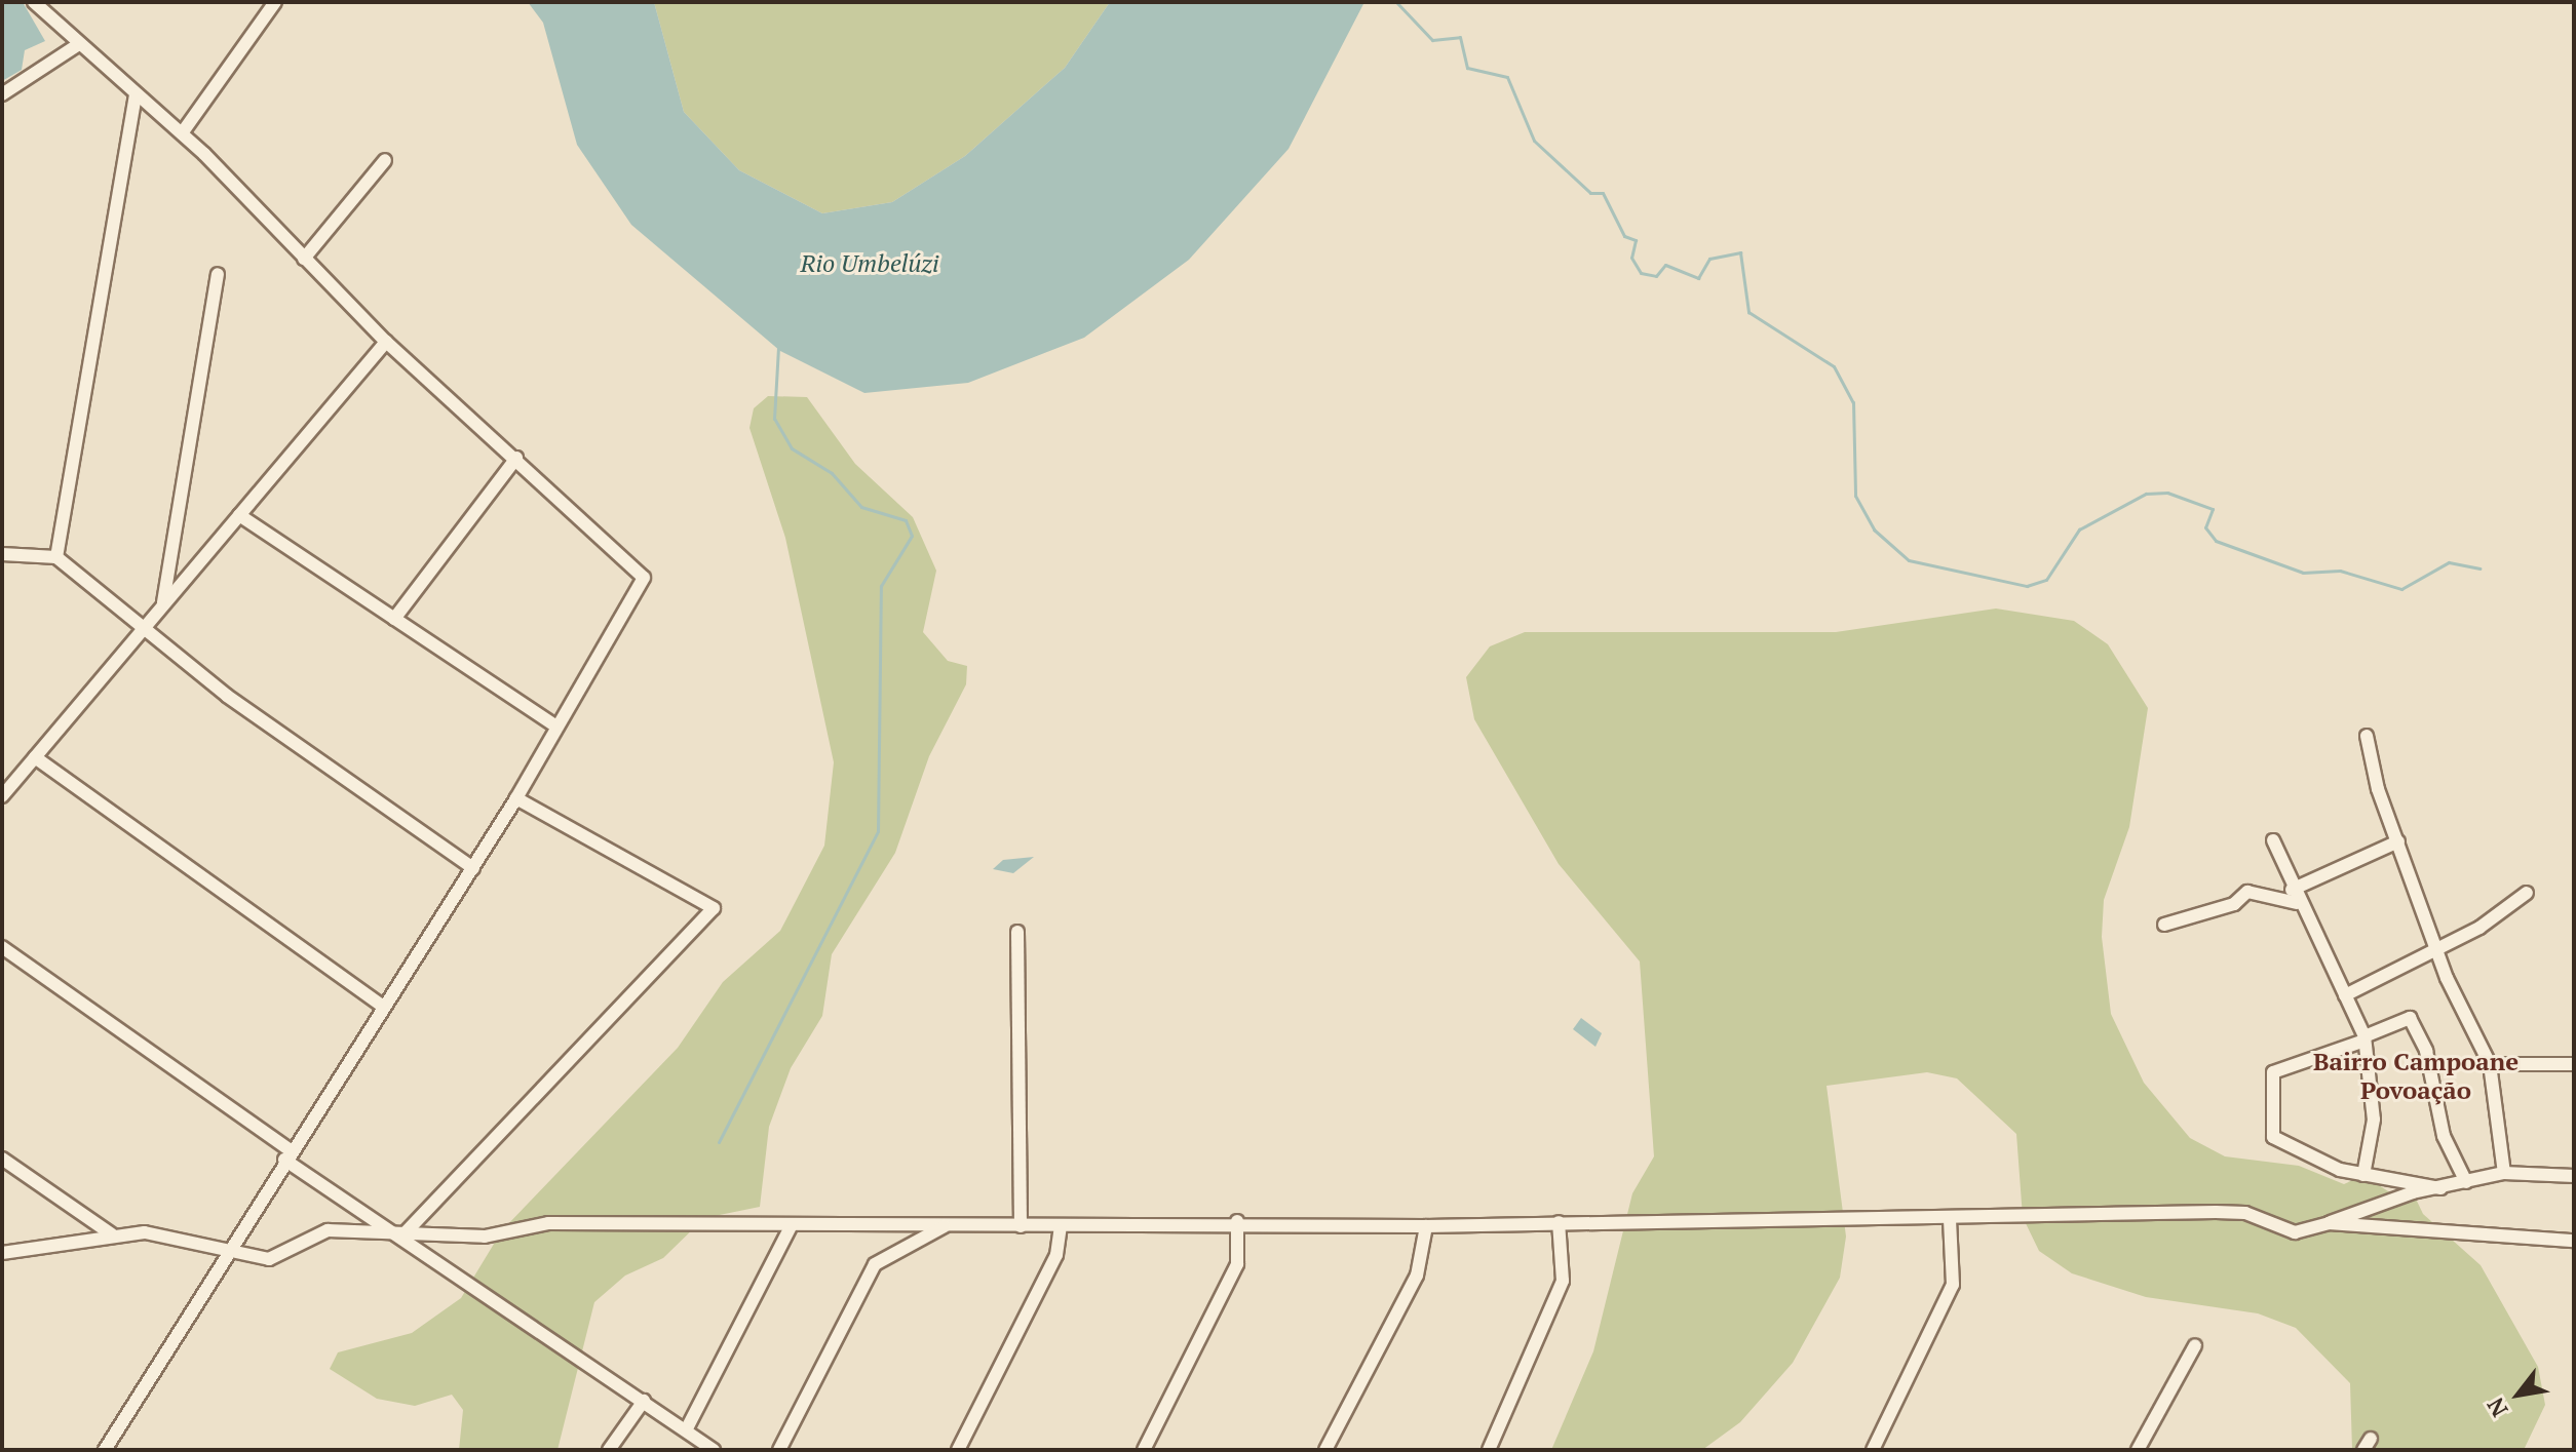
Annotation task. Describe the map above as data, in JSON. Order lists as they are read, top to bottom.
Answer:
{
  "districts": ["Bairro Campoane Povoação"],
  "water": ["Rio Umbelúzi"],
  "north": "bottom left"
}
